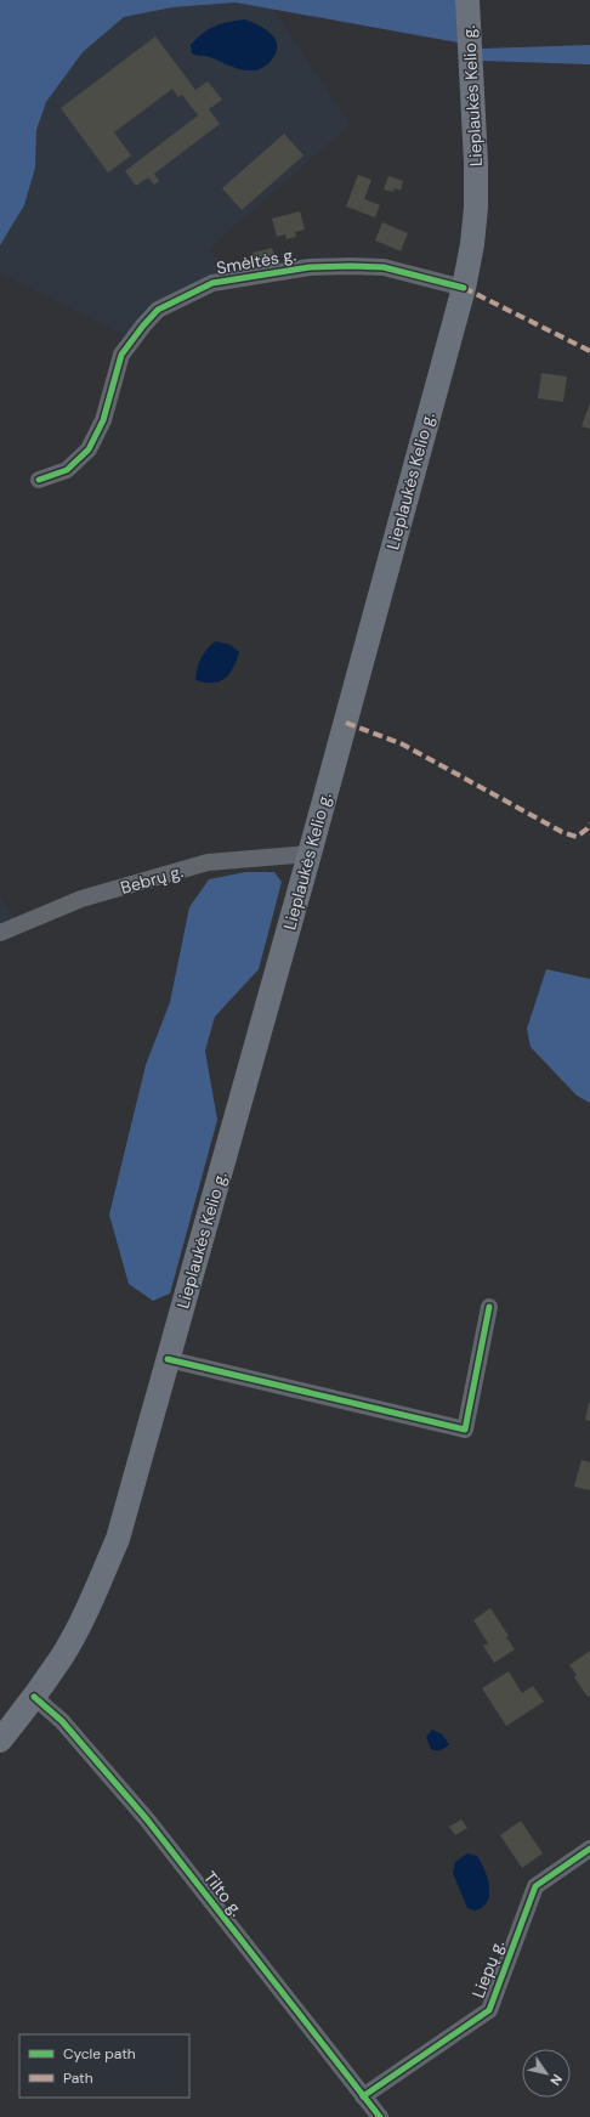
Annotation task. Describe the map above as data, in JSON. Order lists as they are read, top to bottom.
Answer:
{
  "streets": {
    "main road": ["Lieplaukės Kelio g."],
    "street": [
      "Smėltės g.",
      "Bebrų g.",
      "Tilto g.",
      "Liepų g."
    ]
  },
  "crossings": [
    ["Lieplaukės Kelio g.", "Smėltės g."],
    ["Lieplaukės Kelio g.", "Bebrų g."],
    ["Lieplaukės Kelio g.", "Tilto g."],
    ["Tilto g.", "Liepų g."]
  ],
  "legend": ["Cycle path", "Path"],
  "north": "bottom right"
}
